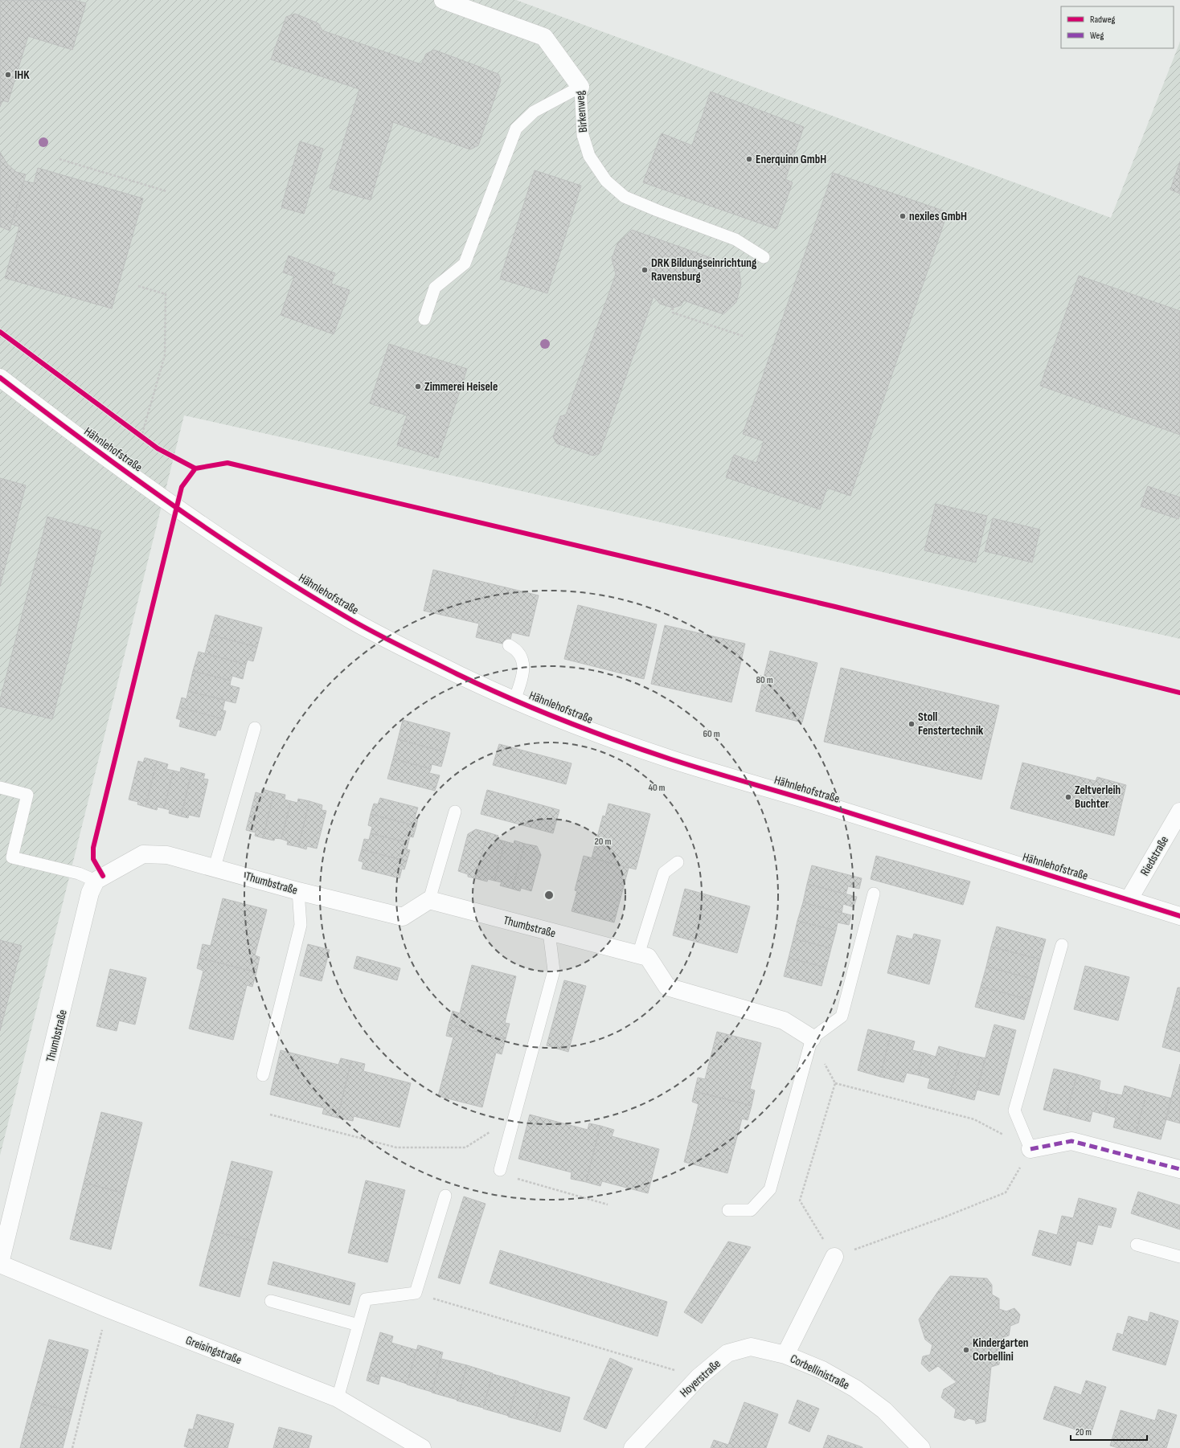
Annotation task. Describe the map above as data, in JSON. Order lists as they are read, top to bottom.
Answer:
{
  "streets": {
    "street": [
      "Birkenweg",
      "Hähnlehofstraße",
      "Riedstraße",
      "Thumbstraße",
      "Greisingstraße",
      "Corbellinistraße",
      "Hoyerstraße"
    ]
  },
  "crossings": [
    ["Hähnlehofstraße", "Riedstraße"],
    ["Thumbstraße", "Greisingstraße"],
    ["Corbellinistraße", "Hoyerstraße"]
  ],
  "places": [
    "IHK",
    "Enerquinn GmbH",
    "nexiles GmbH",
    "DRK Bildungseinrichtung Ravensburg",
    "Zimmerei Heisele",
    "Stoll Fenstertechnik",
    "Zeltverleih Buchter",
    "Kindergarten Corbellini"
  ],
  "legend": ["Radweg", "Weg"],
  "scale_bar": "20 m",
  "rings": [
    "80 m",
    "60 m",
    "40 m",
    "20 m"
  ]
}
